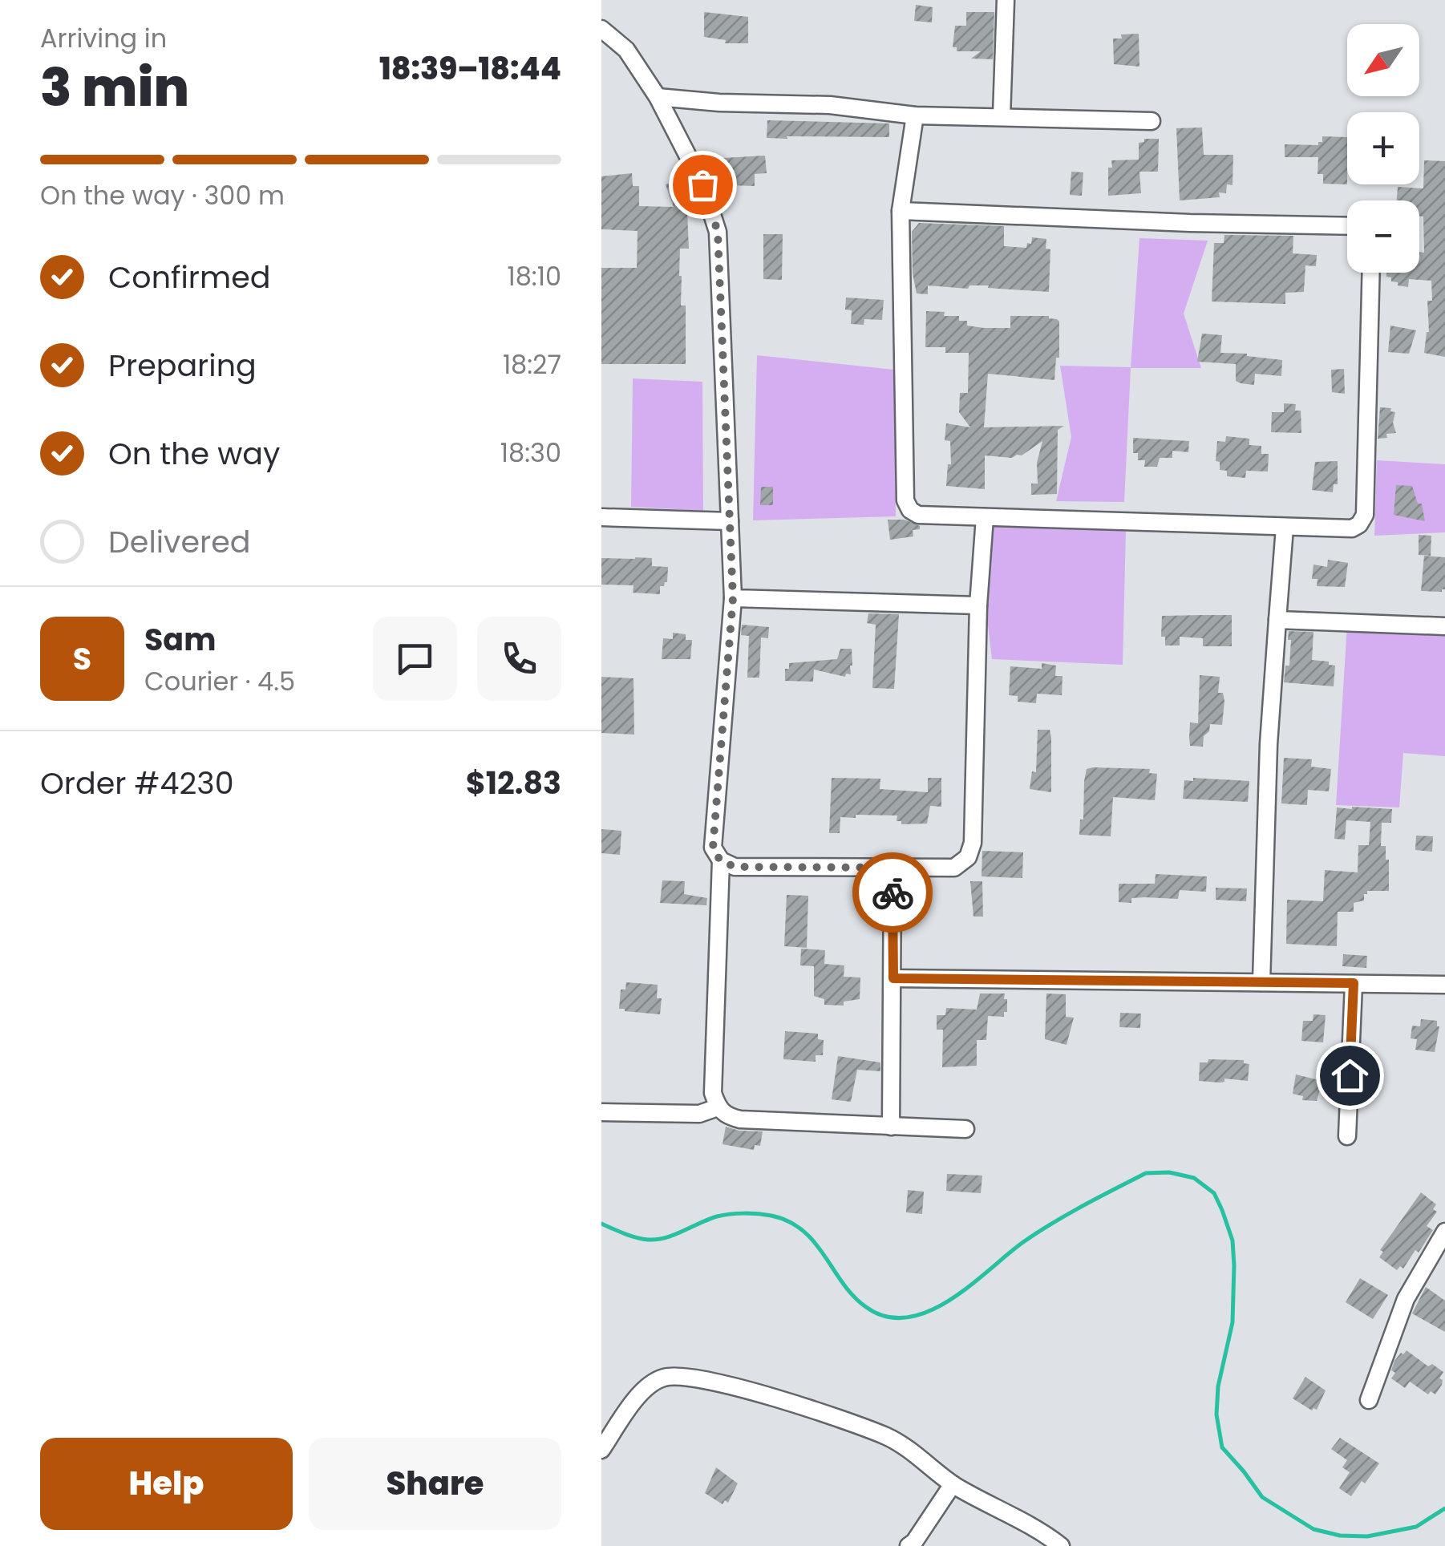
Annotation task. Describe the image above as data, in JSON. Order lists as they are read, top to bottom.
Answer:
{
  "north": "bottom left",
  "page": {
    "heading": ["3 min", "Arriving in", "18:39–18:44"],
    "panel": [
      "Sam",
      "Courier · 4.5",
      "Order #4230",
      "$12.83"
    ],
    "map_buttons": ["+", "−"],
    "bar": "On the way · 300 m",
    "list": [
      ["Confirmed", "18:10"],
      ["Preparing", "18:27"],
      ["On the way", "18:30"],
      "Delivered"
    ],
    "round": "S",
    "buttons": ["Help", "Share"]
  }
}
